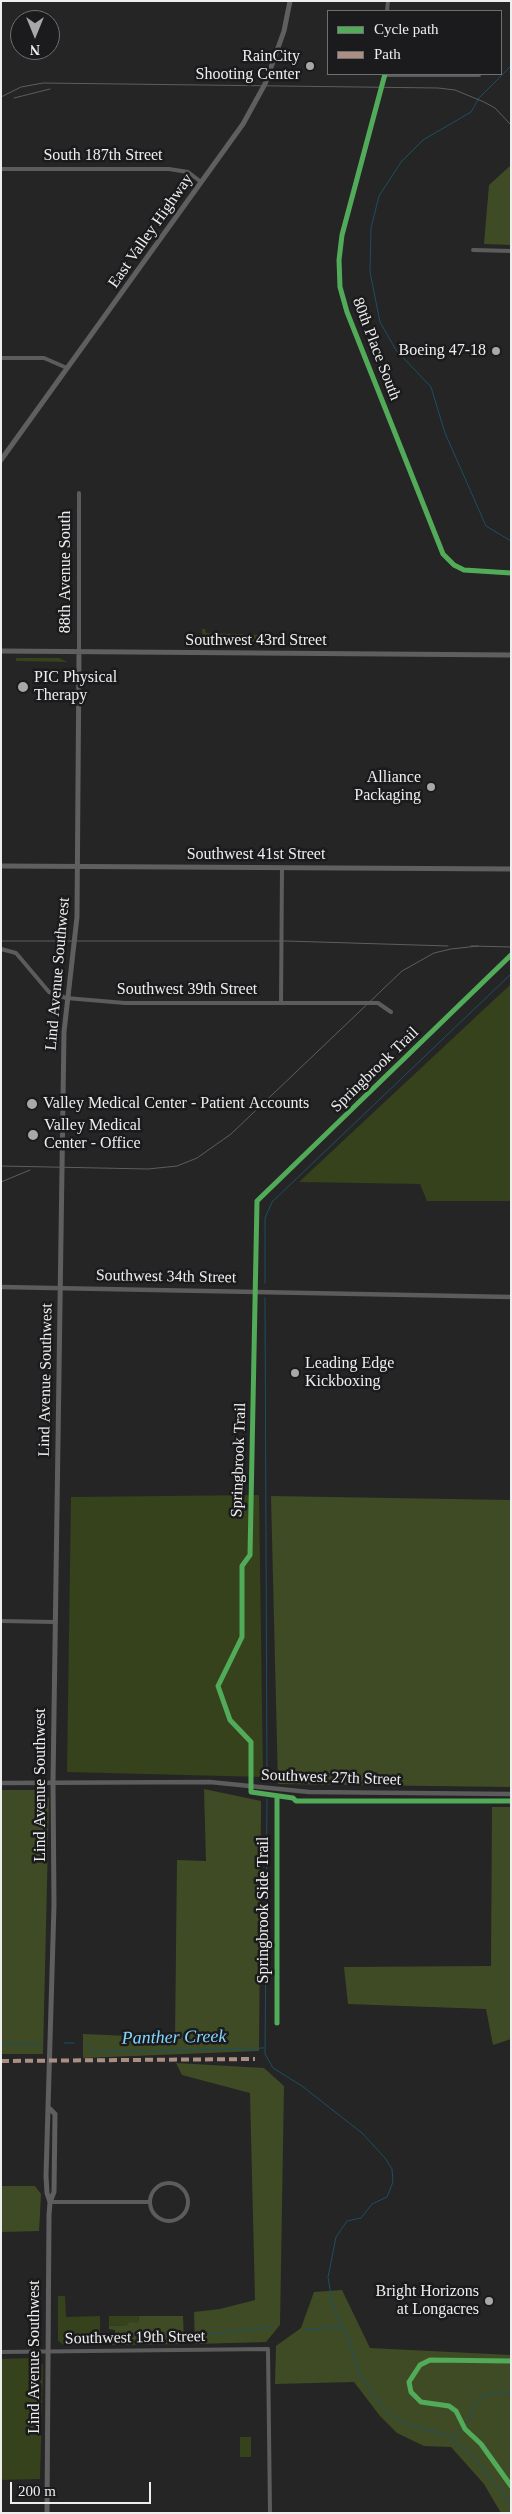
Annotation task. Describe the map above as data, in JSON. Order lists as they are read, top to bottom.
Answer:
{
  "streets": {
    "main road": [
      "East Valley Highway",
      "Southwest 43rd Street",
      "Southwest 41st Street",
      "Lind Avenue Southwest"
    ],
    "street": [
      "South 187th Street",
      "80th Place South",
      "88th Avenue South",
      "Southwest 39th Street",
      "Southwest 34th Street",
      "Southwest 27th Street",
      "Southwest 19th Street"
    ],
    "cycle path": ["Springbrook Trail", "Springbrook Side Trail"]
  },
  "crossings": [
    ["South 187th Street", "East Valley Highway"],
    ["88th Avenue South", "Southwest 43rd Street"],
    ["88th Avenue South", "Lind Avenue Southwest"],
    ["Southwest 43rd Street", "Lind Avenue Southwest"],
    ["Southwest 41st Street", "Lind Avenue Southwest"],
    ["Lind Avenue Southwest", "Southwest 39th Street"],
    ["Lind Avenue Southwest", "Southwest 34th Street"],
    ["Lind Avenue Southwest", "Southwest 27th Street"],
    ["Lind Avenue Southwest", "Southwest 19th Street"]
  ],
  "water": ["Panther Creek"],
  "places": [
    "RainCity Shooting Center",
    "Boeing 47-18",
    "PIC Physical Therapy",
    "Alliance Packaging",
    "Valley Medical Center - Patient Accounts",
    "Valley Medical Center - Office",
    "Leading Edge Kickboxing",
    "Bright Horizons at Longacres"
  ],
  "legend": ["Cycle path", "Path"],
  "scale_bar": "200 m",
  "north": "bottom"
}
